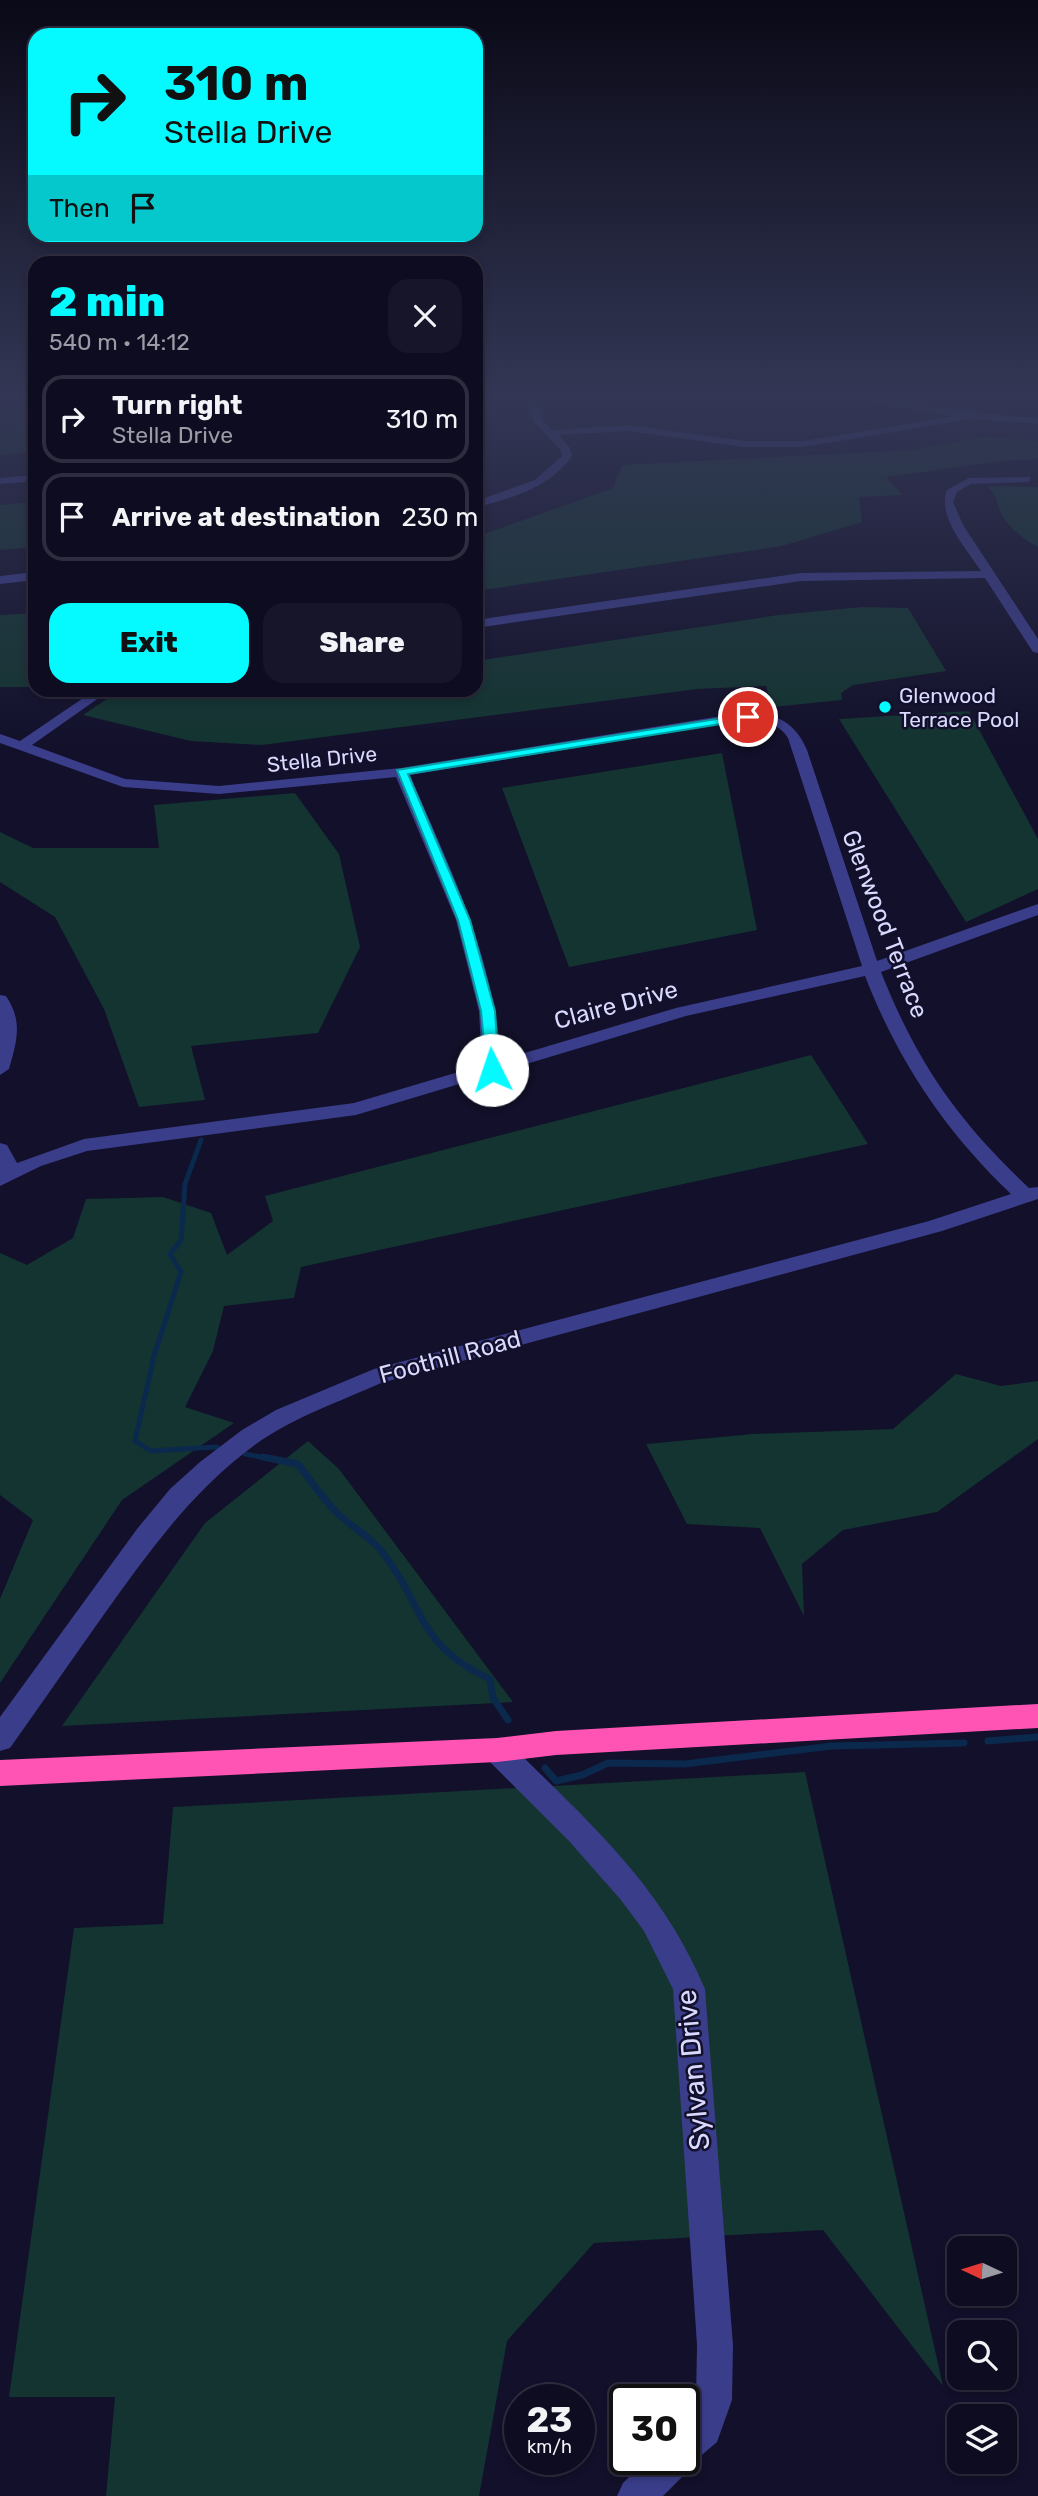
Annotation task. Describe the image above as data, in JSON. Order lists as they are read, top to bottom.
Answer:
{
  "streets": {
    "street": [
      "Stella Drive",
      "Glenwood Terrace",
      "Claire Drive",
      "Foothill Road",
      "Sylvan Drive"
    ]
  },
  "crossings": [
    ["Stella Drive", "Glenwood Terrace"],
    ["Glenwood Terrace", "Claire Drive"],
    ["Glenwood Terrace", "Foothill Road"]
  ],
  "places": ["Glenwood Terrace Pool"],
  "north": "left",
  "page": {
    "turn": ["310 m", "Stella Drive"],
    "then": "Then",
    "heading": ["2 min", "540 m · 14:12"],
    "list": [
      {
        "name": "Turn right",
        "note": "Stella Drive",
        "value": "310 m"
      },
      {
        "name": "Arrive at destination",
        "value": "230 m"
      }
    ],
    "buttons": ["Exit", "Share"],
    "speed": "23 km/h",
    "limit": "30"
  }
}
